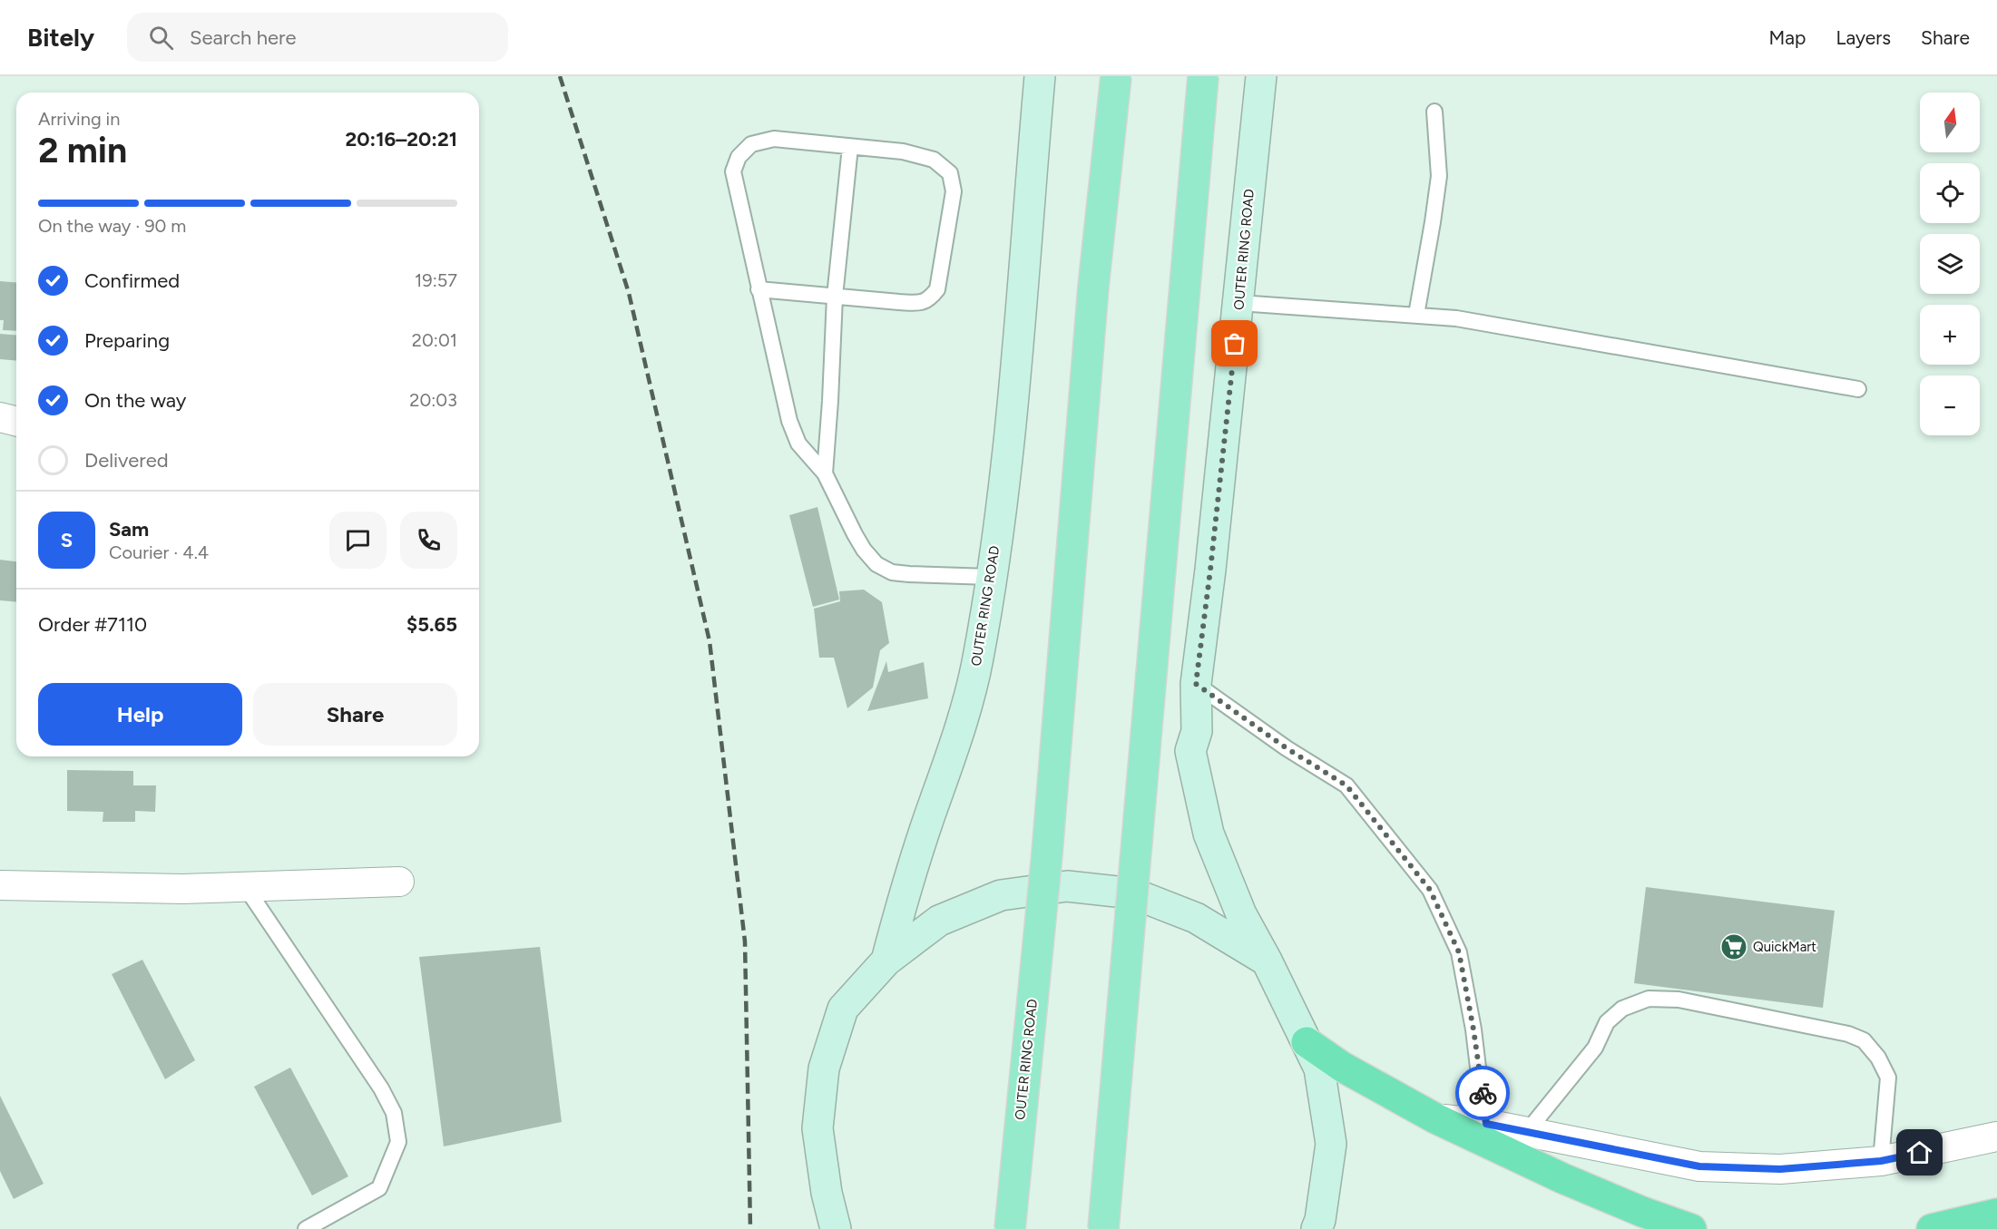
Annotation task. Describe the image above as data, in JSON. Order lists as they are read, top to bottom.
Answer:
{
  "streets": {
    "main road": ["OUTER RING ROAD"]
  },
  "places": {
    "supermarket": ["QuickMart"]
  },
  "north": "top",
  "page": {
    "header": "Bitely",
    "search": "Search here",
    "nav": ["Map", "Layers", "Share"],
    "map_buttons": ["+", "−"],
    "heading": ["2 min", "Arriving in", "20:16–20:21"],
    "panel": [
      "Sam",
      "Courier · 4.4",
      "Order #7110",
      "$5.65"
    ],
    "bar": "On the way · 90 m",
    "list": [
      ["Confirmed", "19:57"],
      ["Preparing", "20:01"],
      ["On the way", "20:03"],
      "Delivered"
    ],
    "round": "S",
    "buttons": ["Help", "Share"]
  }
}
